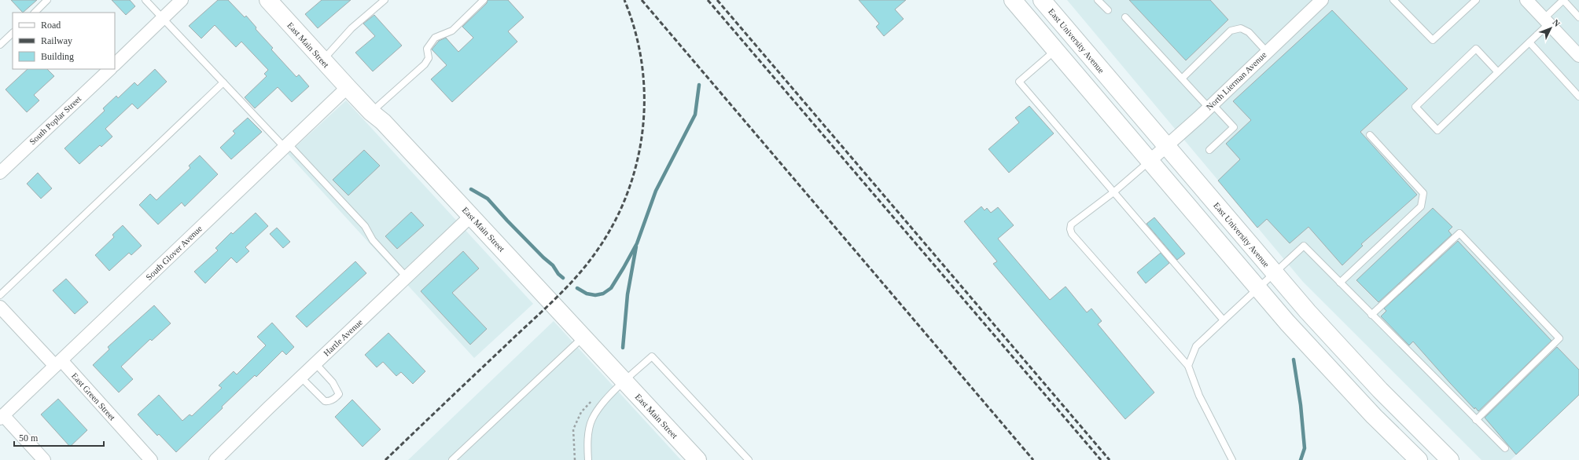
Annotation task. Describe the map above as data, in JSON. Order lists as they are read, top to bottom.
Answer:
{
  "streets": {
    "main road": ["East University Avenue", "East Main Street"],
    "street": [
      "North Lierman Avenue",
      "South Poplar Street",
      "South Glover Avenue",
      "Hartle Avenue",
      "East Green Street"
    ]
  },
  "crossings": [
    ["East University Avenue", "North Lierman Avenue"],
    ["East Main Street", "South Glover Avenue"],
    ["East Main Street", "Hartle Avenue"],
    ["South Glover Avenue", "East Green Street"]
  ],
  "legend": ["Road", "Railway", "Building"],
  "scale_bar": "50 m",
  "north": "top right"
}
